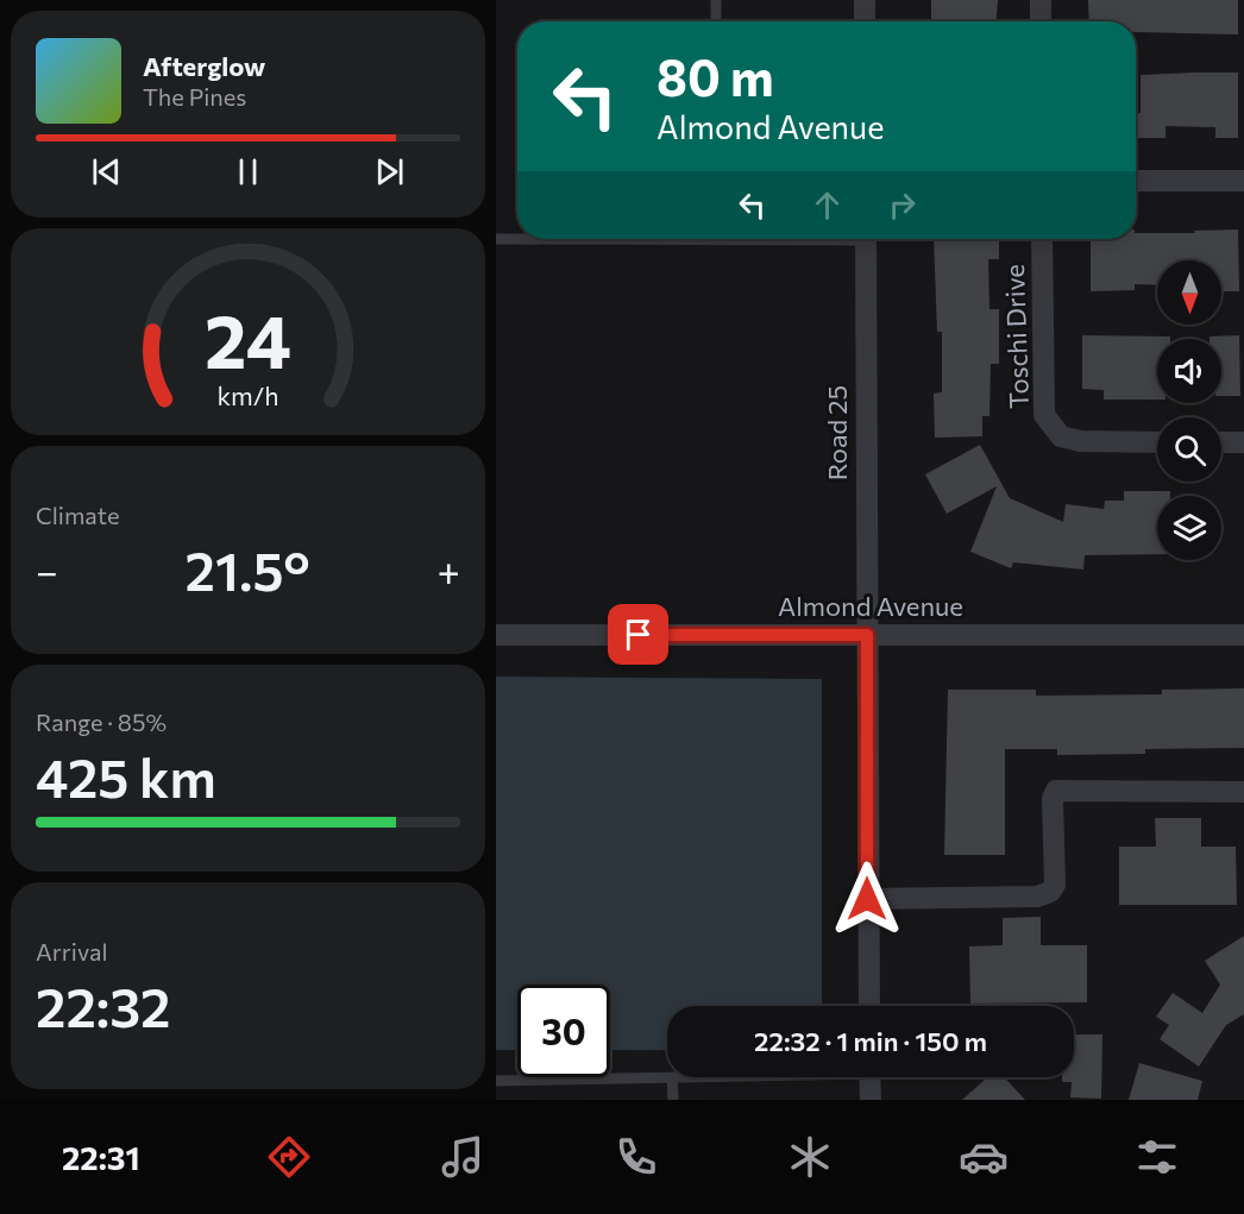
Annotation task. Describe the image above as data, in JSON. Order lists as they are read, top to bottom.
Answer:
{
  "streets": {
    "street": ["Toschi Drive", "Road 25", "Almond Avenue"]
  },
  "crossings": [
    ["Road 25", "Almond Avenue"]
  ],
  "north": "bottom",
  "page": {
    "turn": ["80 m", "Almond Avenue"],
    "song": ["Afterglow", "The Pines"],
    "tile": [
      "Climate",
      ["Range · 85%", "425 km"],
      ["Arrival", "22:32"]
    ],
    "heat": ["−", "21.5°", "+"],
    "limit": "30",
    "trip": "22:32 · 1 min · 150 m",
    "tabs": "22:31",
    "gauge": ["24", "km/h"]
  }
}
